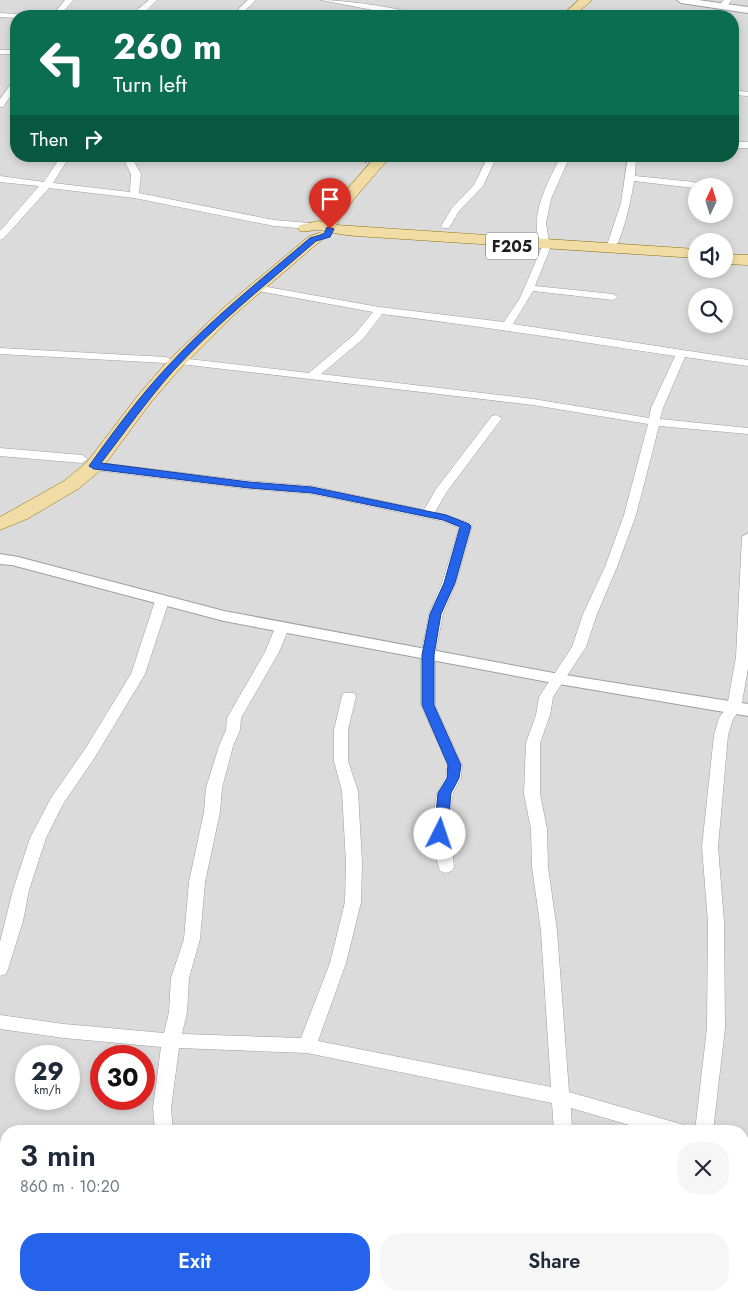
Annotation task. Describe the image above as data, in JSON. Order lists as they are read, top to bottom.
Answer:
{
  "streets": {
    "main road": ["F205"]
  },
  "north": "top",
  "page": {
    "turn": ["260 m", "Turn left"],
    "then": "Then",
    "speed": "29 km/h",
    "limit": "30",
    "heading": ["3 min", "860 m · 10:20"],
    "buttons": ["Exit", "Share"]
  }
}
